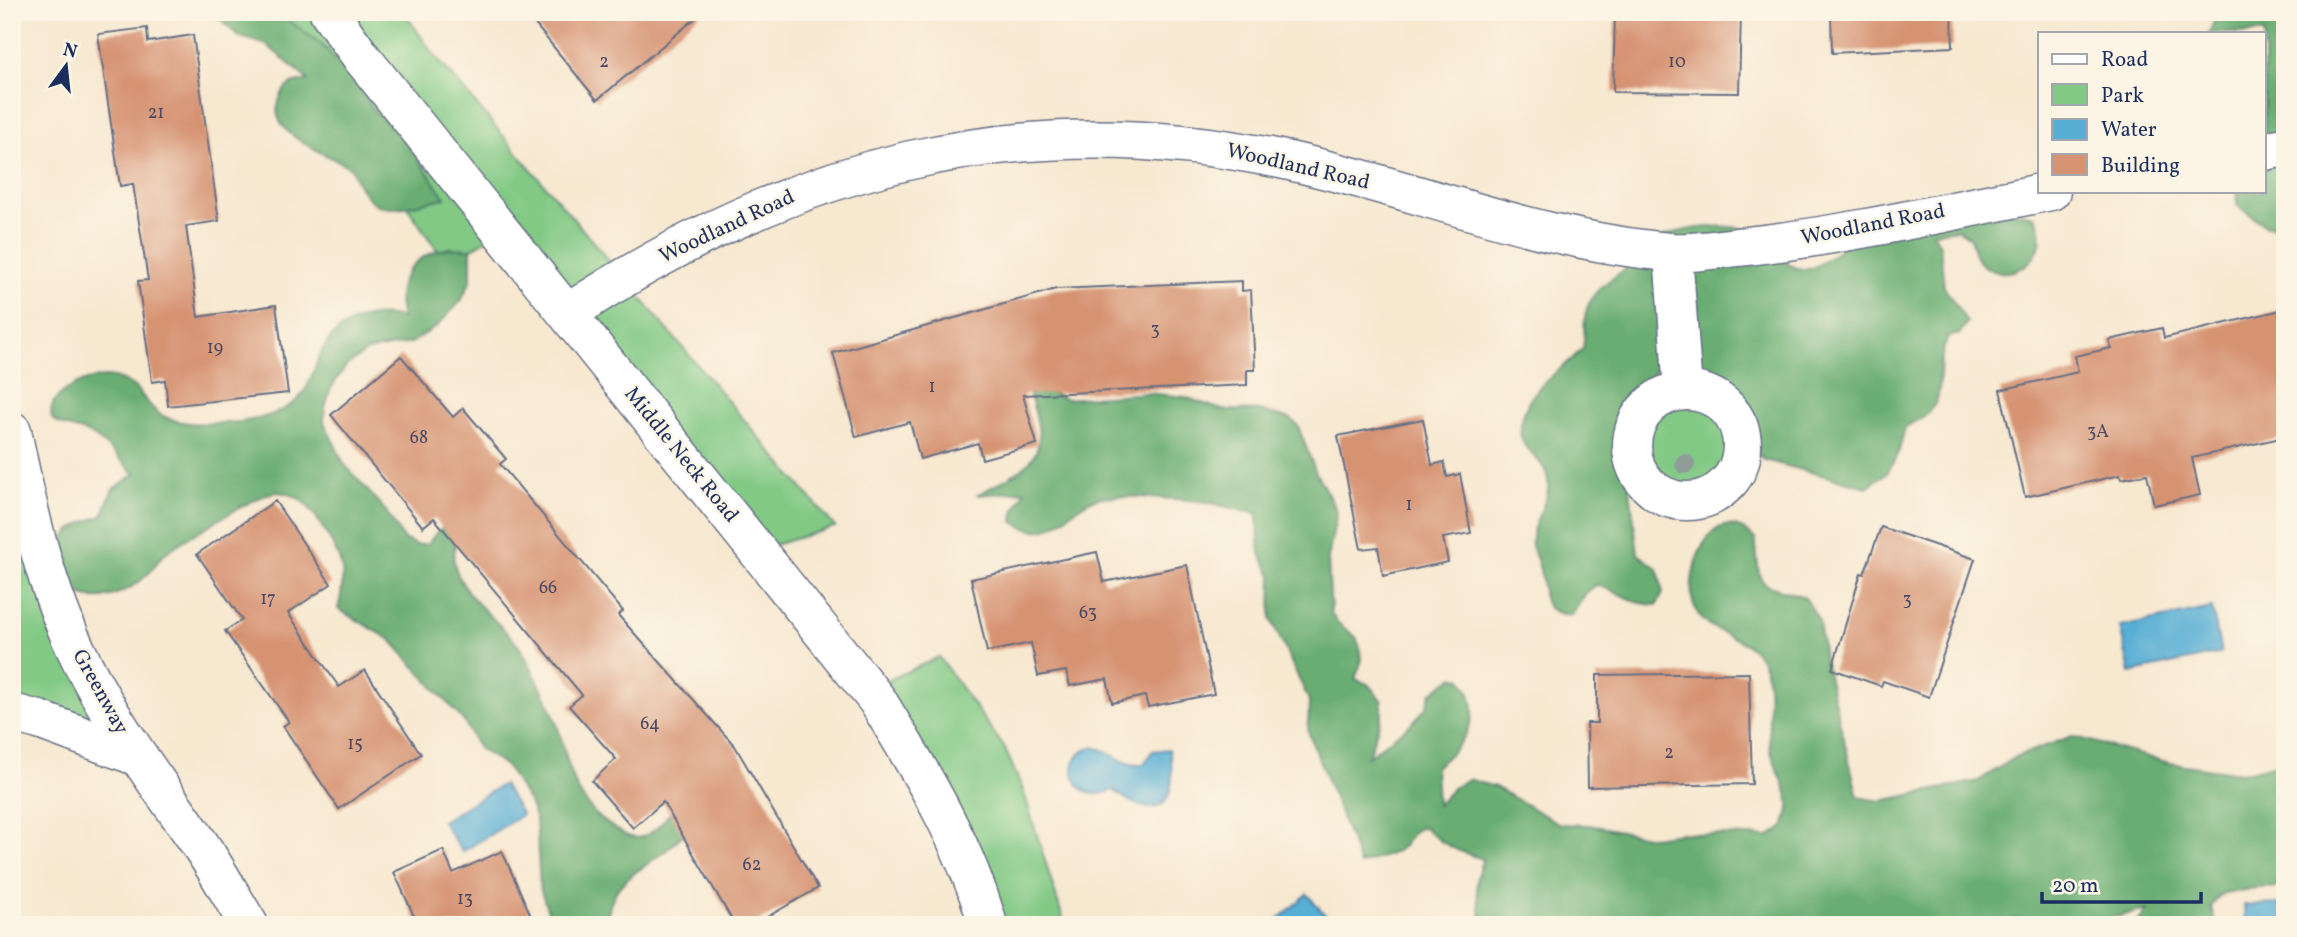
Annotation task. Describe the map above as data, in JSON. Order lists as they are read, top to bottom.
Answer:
{
  "streets": {
    "street": ["Woodland Road", "Middle Neck Road", "Greenway"]
  },
  "crossings": [
    ["Woodland Road", "Middle Neck Road"]
  ],
  "house_numbers": [
    "2",
    "10",
    "21",
    "3",
    "19",
    "1",
    "3A",
    "68",
    "1",
    "66",
    "17",
    "3",
    "63",
    "64",
    "15",
    "2",
    "62",
    "13"
  ],
  "legend": [
    "Road",
    "Park",
    "Water",
    "Building"
  ],
  "scale_bar": "20 m",
  "north": "top"
}
